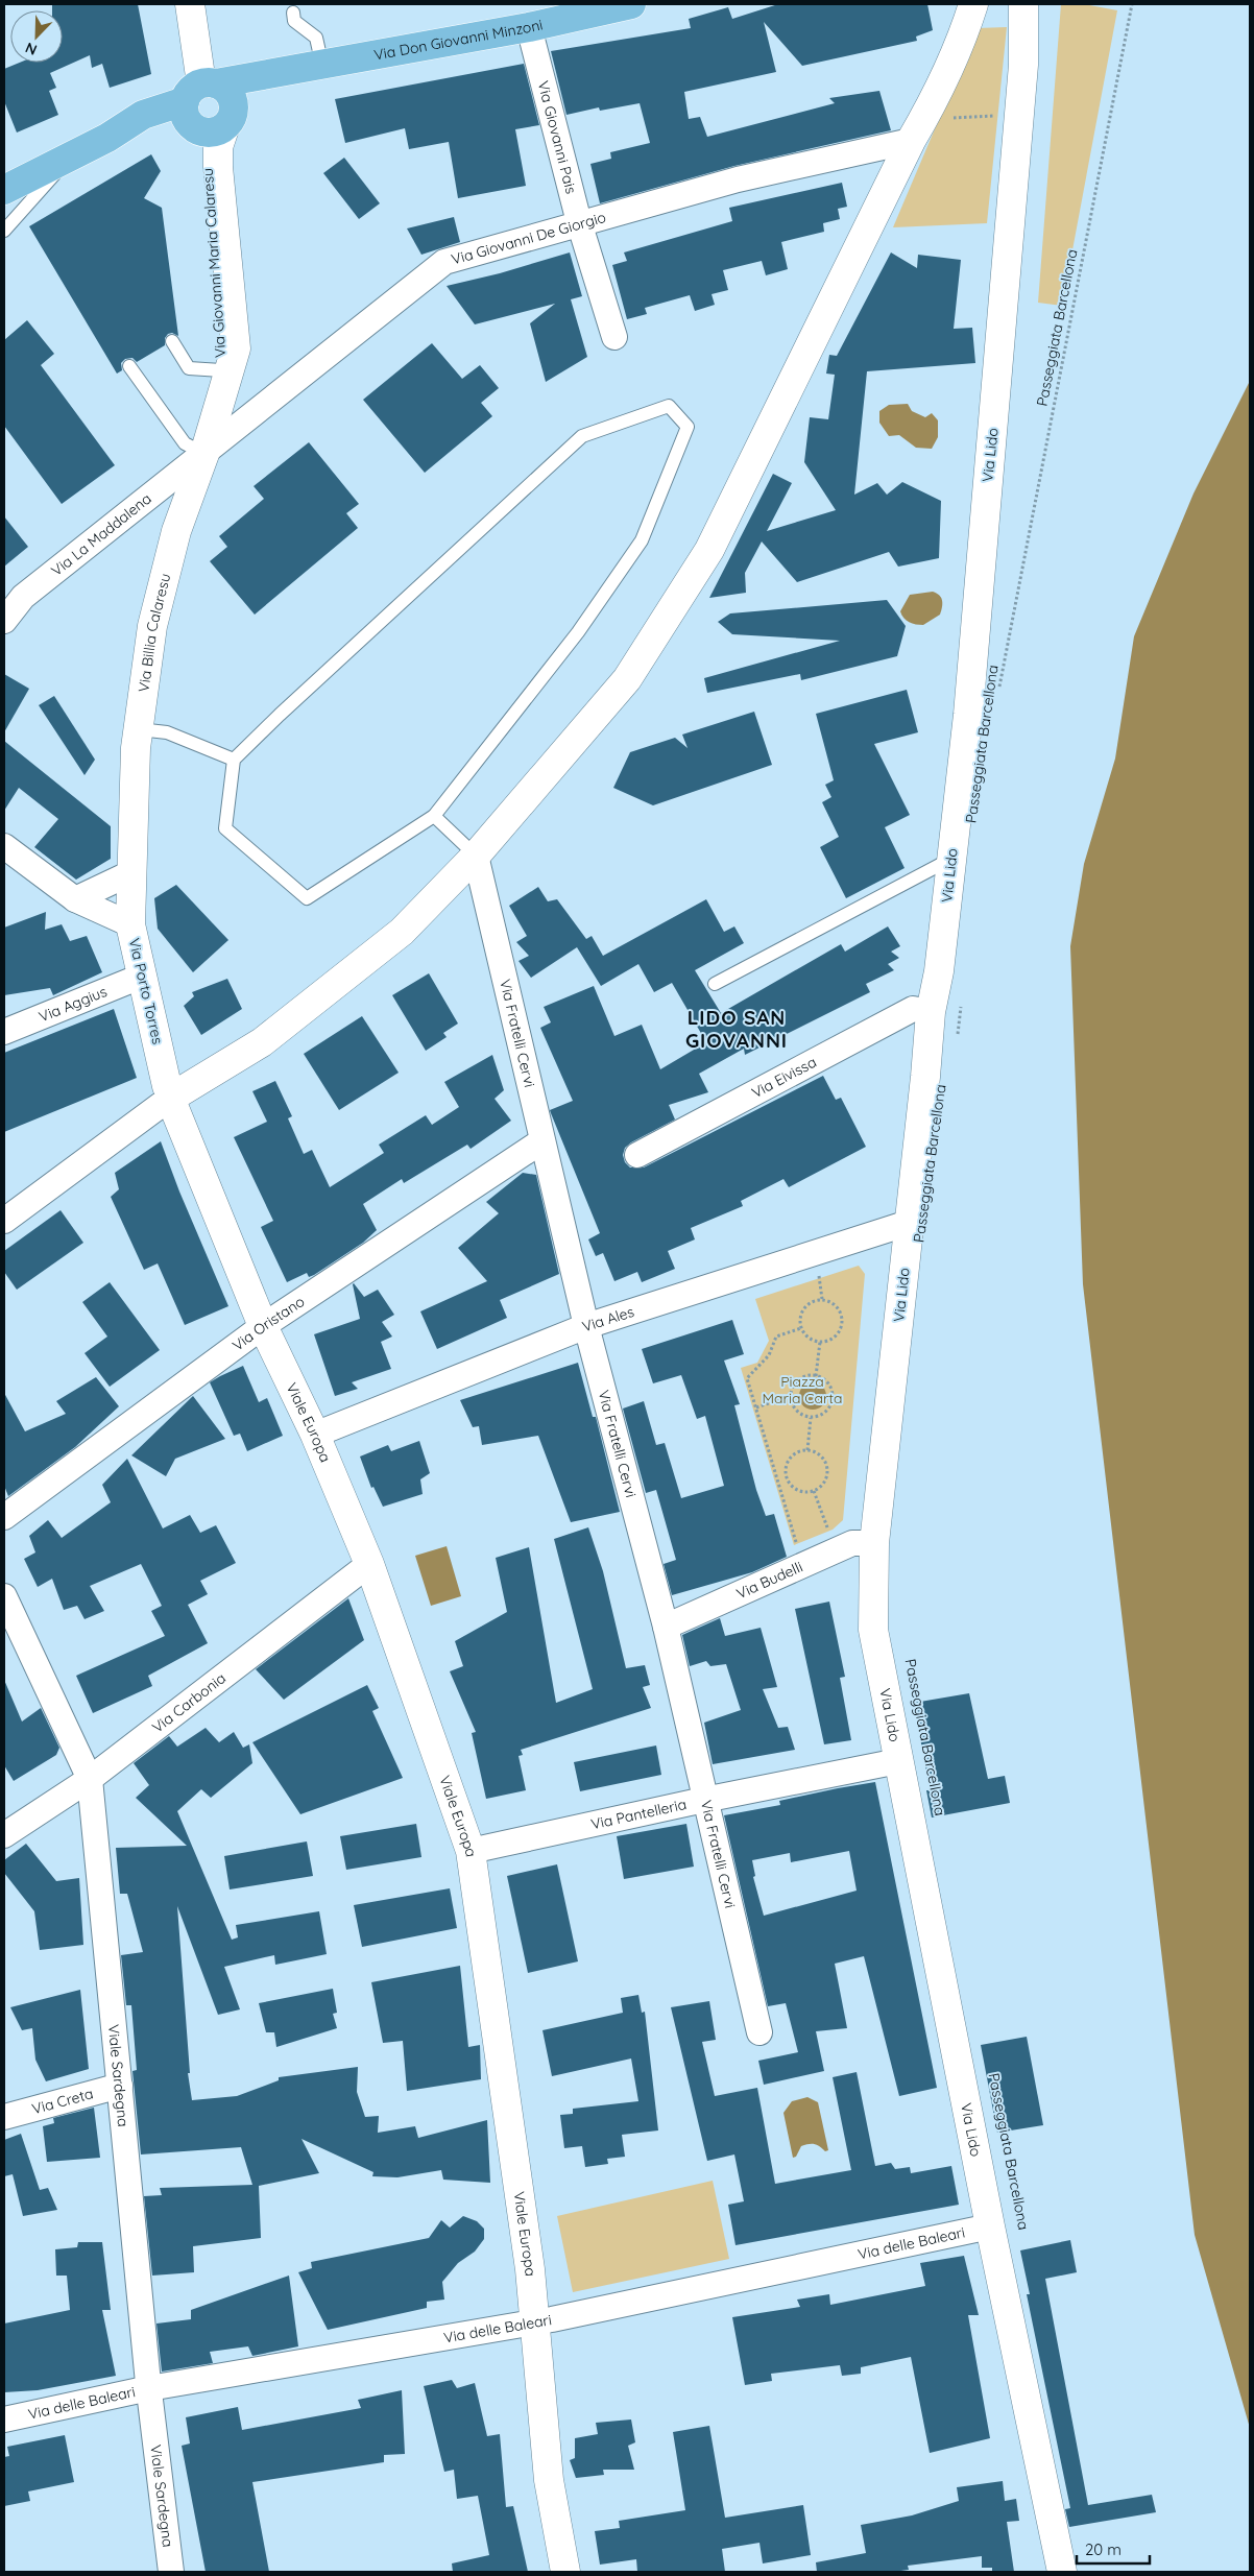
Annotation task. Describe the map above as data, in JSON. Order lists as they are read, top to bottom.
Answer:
{
  "streets": {
    "main road": ["Via Don Giovanni Minzoni"],
    "street": [
      "Via Giovanni Pais",
      "Via Giovanni De Giorgio",
      "Via Giovanni Maria Calaresu",
      "Via Lido",
      "Via La Maddalena",
      "Via Billia Calaresu",
      "Via Porto Torres",
      "Via Aggius",
      "Via Fratelli Cervi",
      "Via Eivissa",
      "Via Ales",
      "Via Oristano",
      "Viale Europa",
      "Via Budelli",
      "Via Carbonia",
      "Via Pantelleria",
      "Viale Sardegna",
      "Via Creta",
      "Via delle Baleari"
    ],
    "path": ["Passeggiata Barcellona"]
  },
  "crossings": [
    ["Via Don Giovanni Minzoni", "Via Giovanni Pais"],
    ["Via Don Giovanni Minzoni", "Via Giovanni Maria Calaresu"],
    ["Via Giovanni Pais", "Via Giovanni De Giorgio"],
    ["Via Giovanni De Giorgio", "Via La Maddalena"],
    ["Via Giovanni De Giorgio", "Via Billia Calaresu"],
    ["Via Giovanni Maria Calaresu", "Via Billia Calaresu"],
    ["Via Lido", "Via Eivissa"],
    ["Via Lido", "Via Ales"],
    ["Via Lido", "Via Budelli"],
    ["Via Lido", "Via Pantelleria"],
    ["Via Lido", "Via delle Baleari"],
    ["Via La Maddalena", "Via Billia Calaresu"],
    ["Via Porto Torres", "Via Aggius"],
    ["Via Porto Torres", "Viale Europa"],
    ["Via Fratelli Cervi", "Via Ales"],
    ["Via Fratelli Cervi", "Via Oristano"],
    ["Via Fratelli Cervi", "Via Budelli"],
    ["Via Fratelli Cervi", "Via Pantelleria"],
    ["Via Ales", "Viale Europa"],
    ["Via Oristano", "Viale Europa"],
    ["Viale Europa", "Via Carbonia"],
    ["Viale Europa", "Via Pantelleria"],
    ["Viale Europa", "Via delle Baleari"],
    ["Via Carbonia", "Viale Sardegna"],
    ["Viale Sardegna", "Via Creta"],
    ["Viale Sardegna", "Via delle Baleari"]
  ],
  "districts": ["LIDO SAN GIOVANNI"],
  "parks": ["Piazza Maria Carta"],
  "scale_bar": "20 m",
  "north": "bottom left"
}
